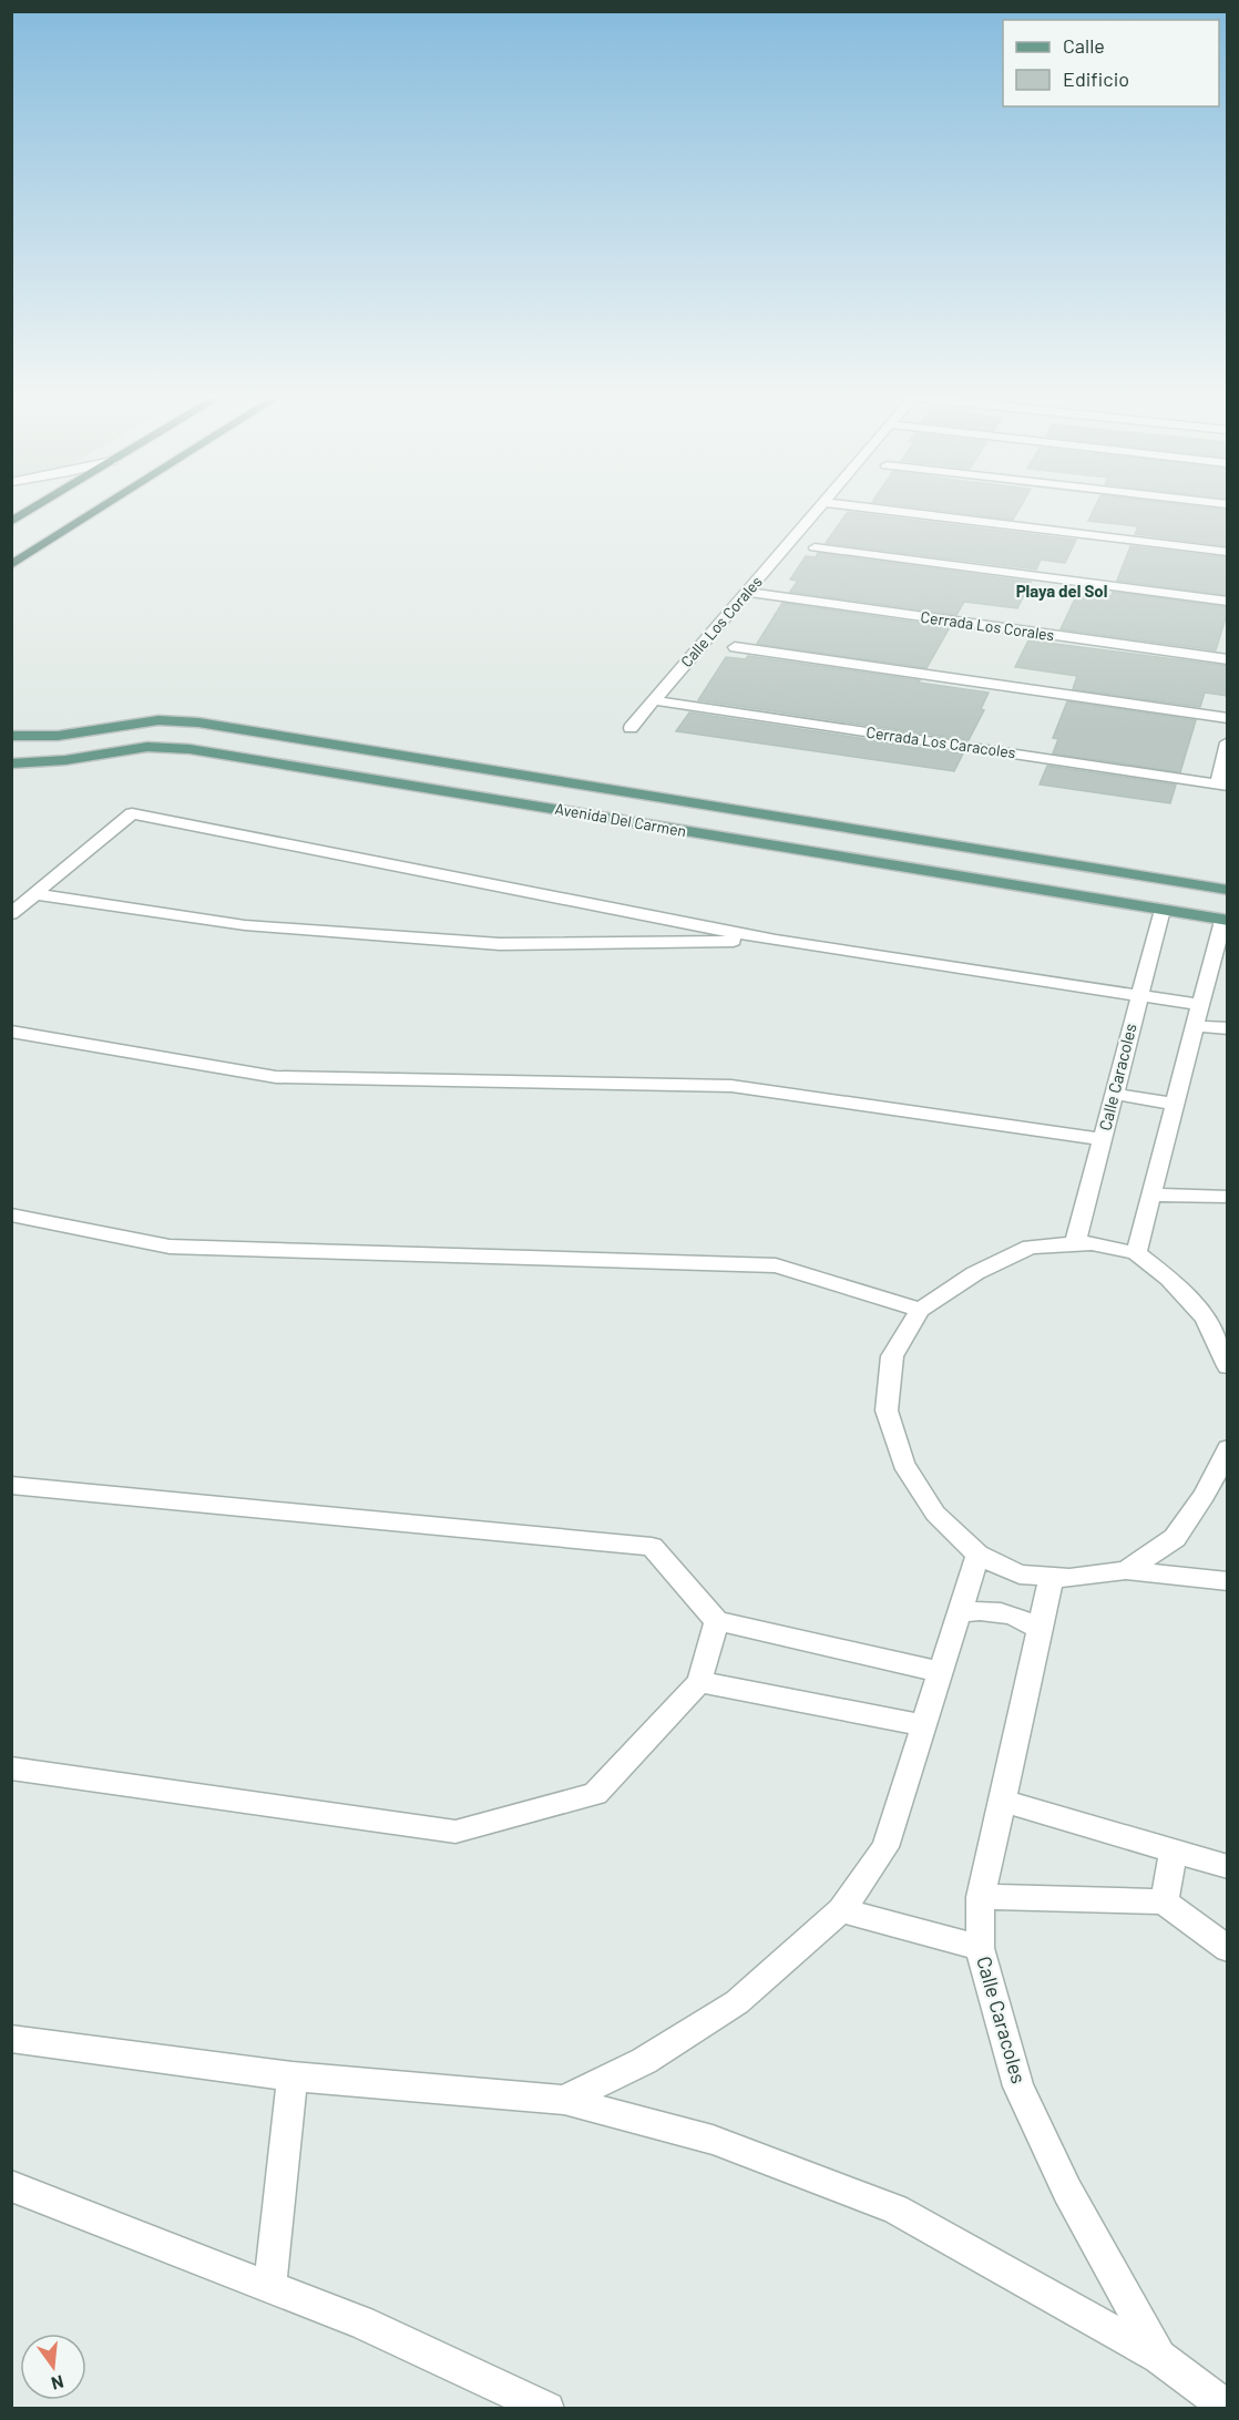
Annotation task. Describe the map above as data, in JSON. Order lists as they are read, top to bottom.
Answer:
{
  "streets": {
    "main road": ["Avenida Del Carmen"],
    "street": [
      "Calle Los Corales",
      "Cerrada Los Corales",
      "Cerrada Los Caracoles",
      "Calle Caracoles"
    ]
  },
  "crossings": [
    ["Calle Los Corales", "Cerrada Los Corales"],
    ["Calle Los Corales", "Cerrada Los Caracoles"],
    ["Avenida Del Carmen", "Calle Caracoles"]
  ],
  "districts": ["Playa del Sol"],
  "legend": ["Calle", "Edificio"],
  "north": "bottom"
}
